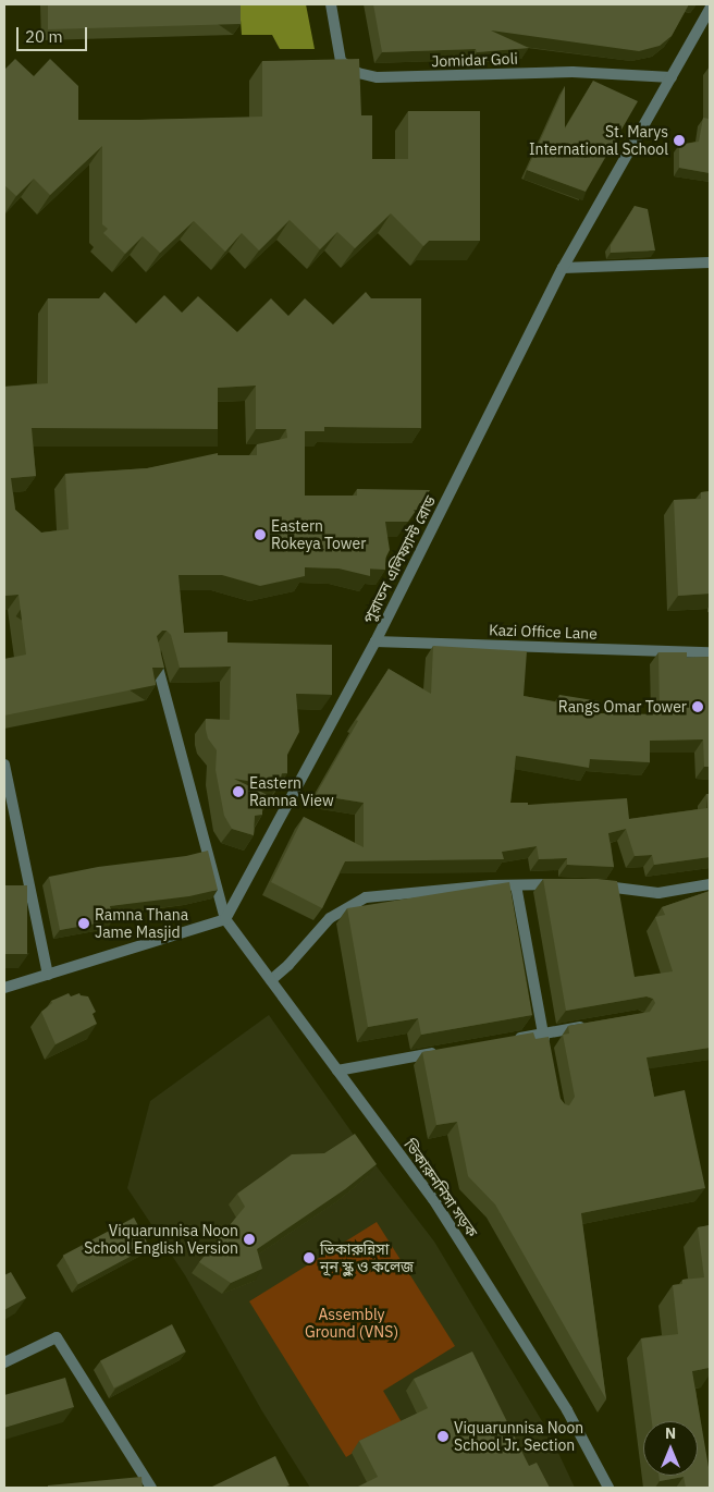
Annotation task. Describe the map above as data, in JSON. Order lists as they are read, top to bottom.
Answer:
{
  "streets": {
    "street": [
      "Jomidar Goli",
      "পুরাতন এলিফ্যান্ট রোড",
      "Kazi Office Lane",
      "ভিকারুননিসা সড়ক"
    ]
  },
  "crossings": [
    ["Jomidar Goli", "পুরাতন এলিফ্যান্ট রোড"],
    ["পুরাতন এলিফ্যান্ট রোড", "Kazi Office Lane"],
    ["পুরাতন এলিফ্যান্ট রোড", "ভিকারুননিসা সড়ক"]
  ],
  "parks": ["Assembly Ground (VNS)"],
  "places": [
    "St. Marys International School",
    "Eastern Rokeya Tower",
    "Rangs Omar Tower",
    "Eastern Ramna View",
    "Ramna Thana Jame Masjid",
    "Viquarunnisa Noon School English Version",
    "ভিকারুন্নিসা নূন স্কুল ও কলেজ",
    "Viquarunnisa Noon School Jr. Section"
  ],
  "scale_bar": "20 m",
  "north": "top"
}
